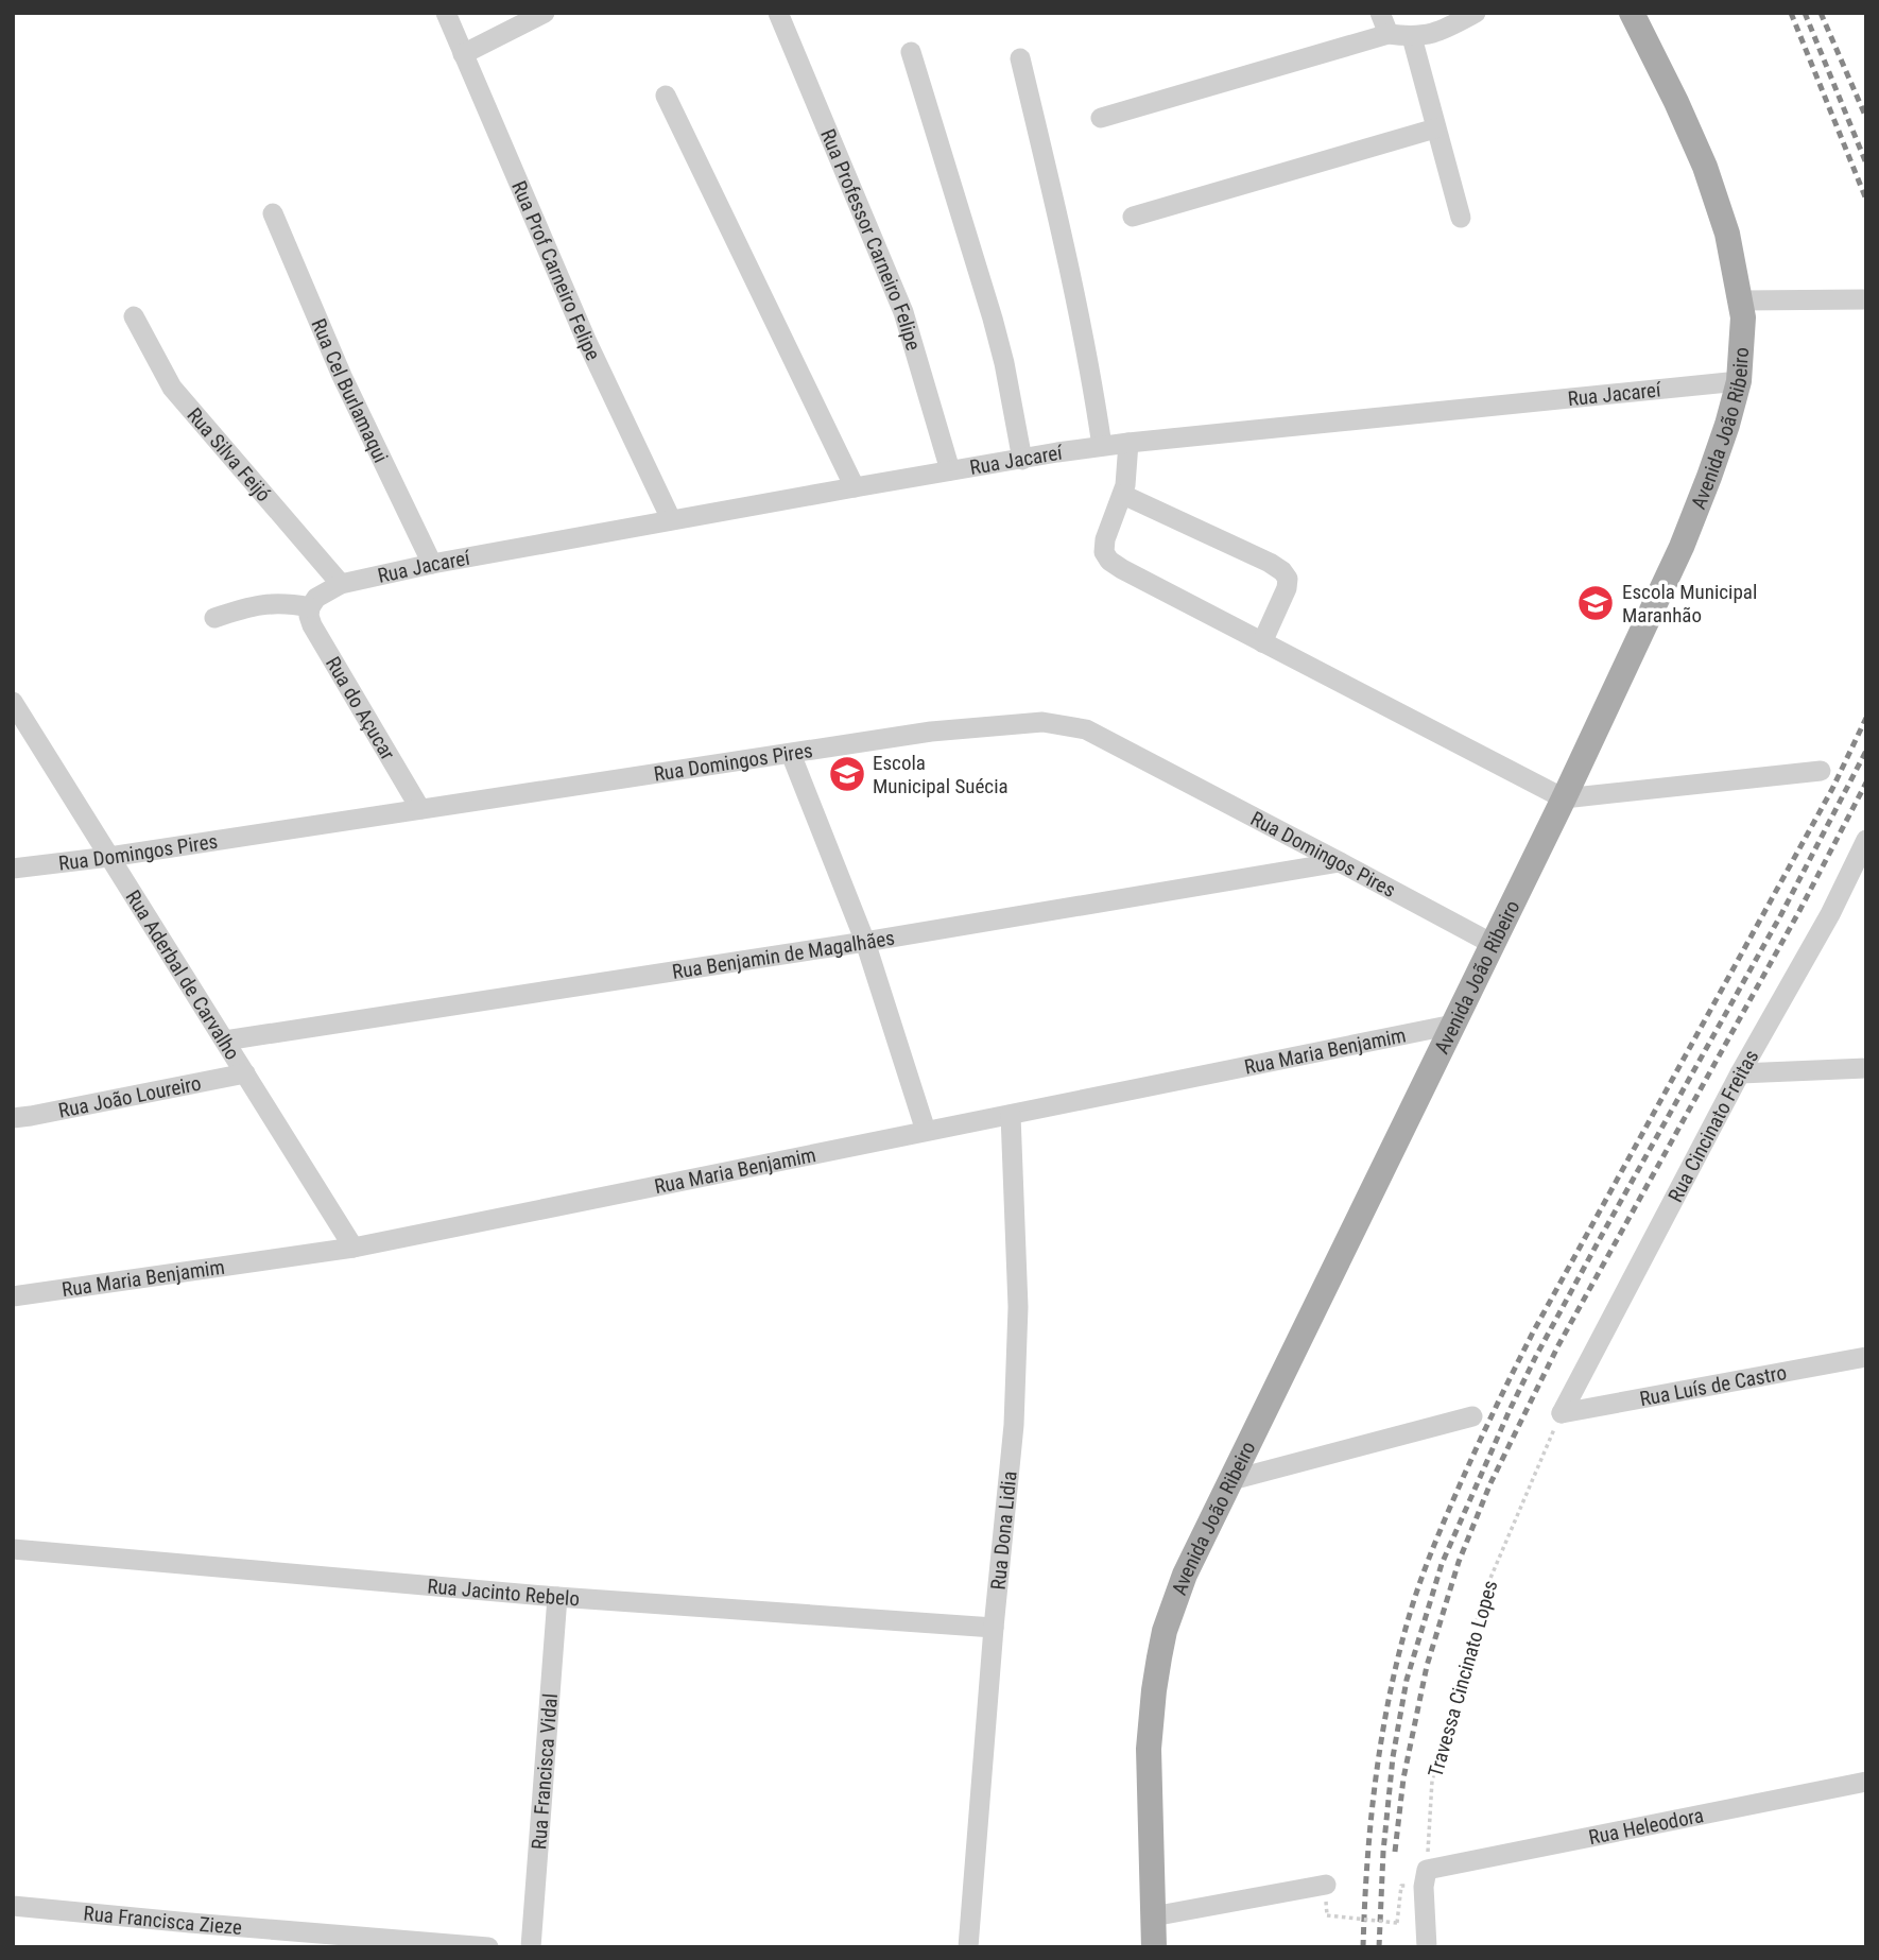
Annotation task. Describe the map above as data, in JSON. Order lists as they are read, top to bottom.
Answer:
{
  "streets": {
    "main road": ["Avenida João Ribeiro"],
    "street": [
      "Rua Professor Carneiro Felipe",
      "Rua Prof Carneiro Felipe",
      "Rua Cel Burlamaqui",
      "Rua Jacareí",
      "Rua Silva Feijó",
      "Rua do Açucar",
      "Rua Domingos Pires",
      "Rua Benjamin de Magalhães",
      "Rua Aderbal de Carvalho",
      "Rua Maria Benjamim",
      "Rua João Loureiro",
      "Rua Cincinato Freitas",
      "Rua Luís de Castro",
      "Rua Dona Lidia",
      "Rua Jacinto Rebelo",
      "Rua Francisca Vidal",
      "Rua Heleodora",
      "Rua Francisca Zieze"
    ],
    "path": ["Travessa Cincinato Lopes"]
  },
  "crossings": [
    ["Rua Professor Carneiro Felipe", "Rua Jacareí"],
    ["Rua Prof Carneiro Felipe", "Rua Jacareí"],
    ["Rua Cel Burlamaqui", "Rua Jacareí"],
    ["Rua Jacareí", "Avenida João Ribeiro"],
    ["Rua Jacareí", "Rua Silva Feijó"],
    ["Rua Jacareí", "Rua do Açucar"],
    ["Avenida João Ribeiro", "Rua Domingos Pires"],
    ["Avenida João Ribeiro", "Rua Maria Benjamim"],
    ["Rua do Açucar", "Rua Domingos Pires"],
    ["Rua Domingos Pires", "Rua Benjamin de Magalhães"],
    ["Rua Domingos Pires", "Rua Aderbal de Carvalho"],
    ["Rua Benjamin de Magalhães", "Rua Aderbal de Carvalho"],
    ["Rua Aderbal de Carvalho", "Rua Maria Benjamim"],
    ["Rua Aderbal de Carvalho", "Rua João Loureiro"],
    ["Rua Maria Benjamim", "Rua Dona Lidia"],
    ["Rua Cincinato Freitas", "Rua Luís de Castro"],
    ["Rua Cincinato Freitas", "Travessa Cincinato Lopes"],
    ["Rua Luís de Castro", "Travessa Cincinato Lopes"],
    ["Rua Dona Lidia", "Rua Jacinto Rebelo"],
    ["Rua Jacinto Rebelo", "Rua Francisca Vidal"],
    ["Travessa Cincinato Lopes", "Rua Heleodora"]
  ],
  "places": {
    "school or university": ["Escola Municipal Maranhão", "Escola Municipal Suécia"]
  }
}
